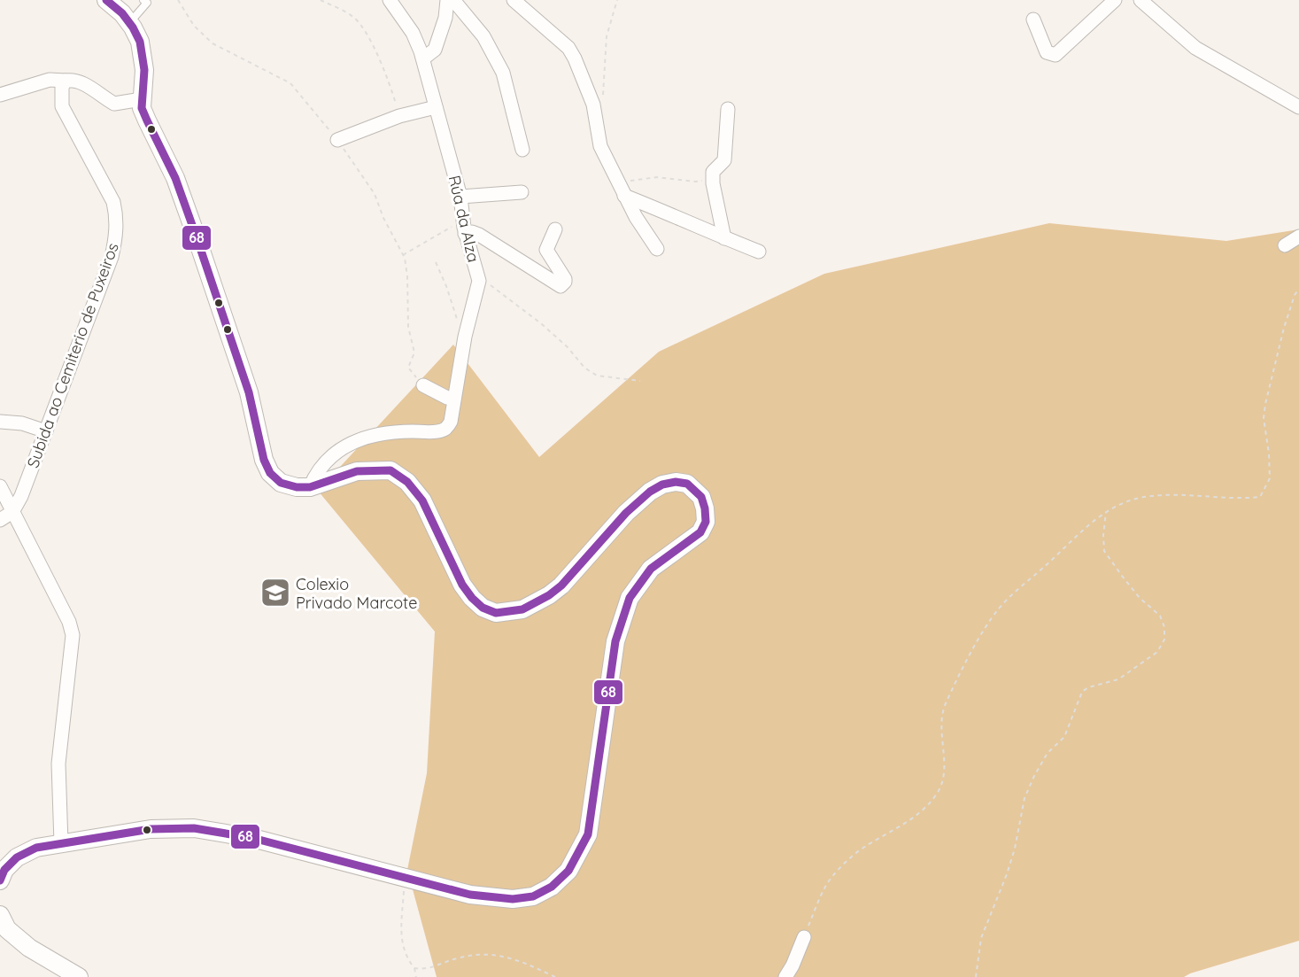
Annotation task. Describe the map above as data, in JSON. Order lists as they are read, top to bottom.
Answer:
{
  "streets": {
    "street": ["Rúa da Alza", "Subida ao Cemiterio de Puxeiros"]
  },
  "places": {
    "school or university": ["Colexio Privado Marcote"]
  },
  "lines": ["transit line 68"]
}
